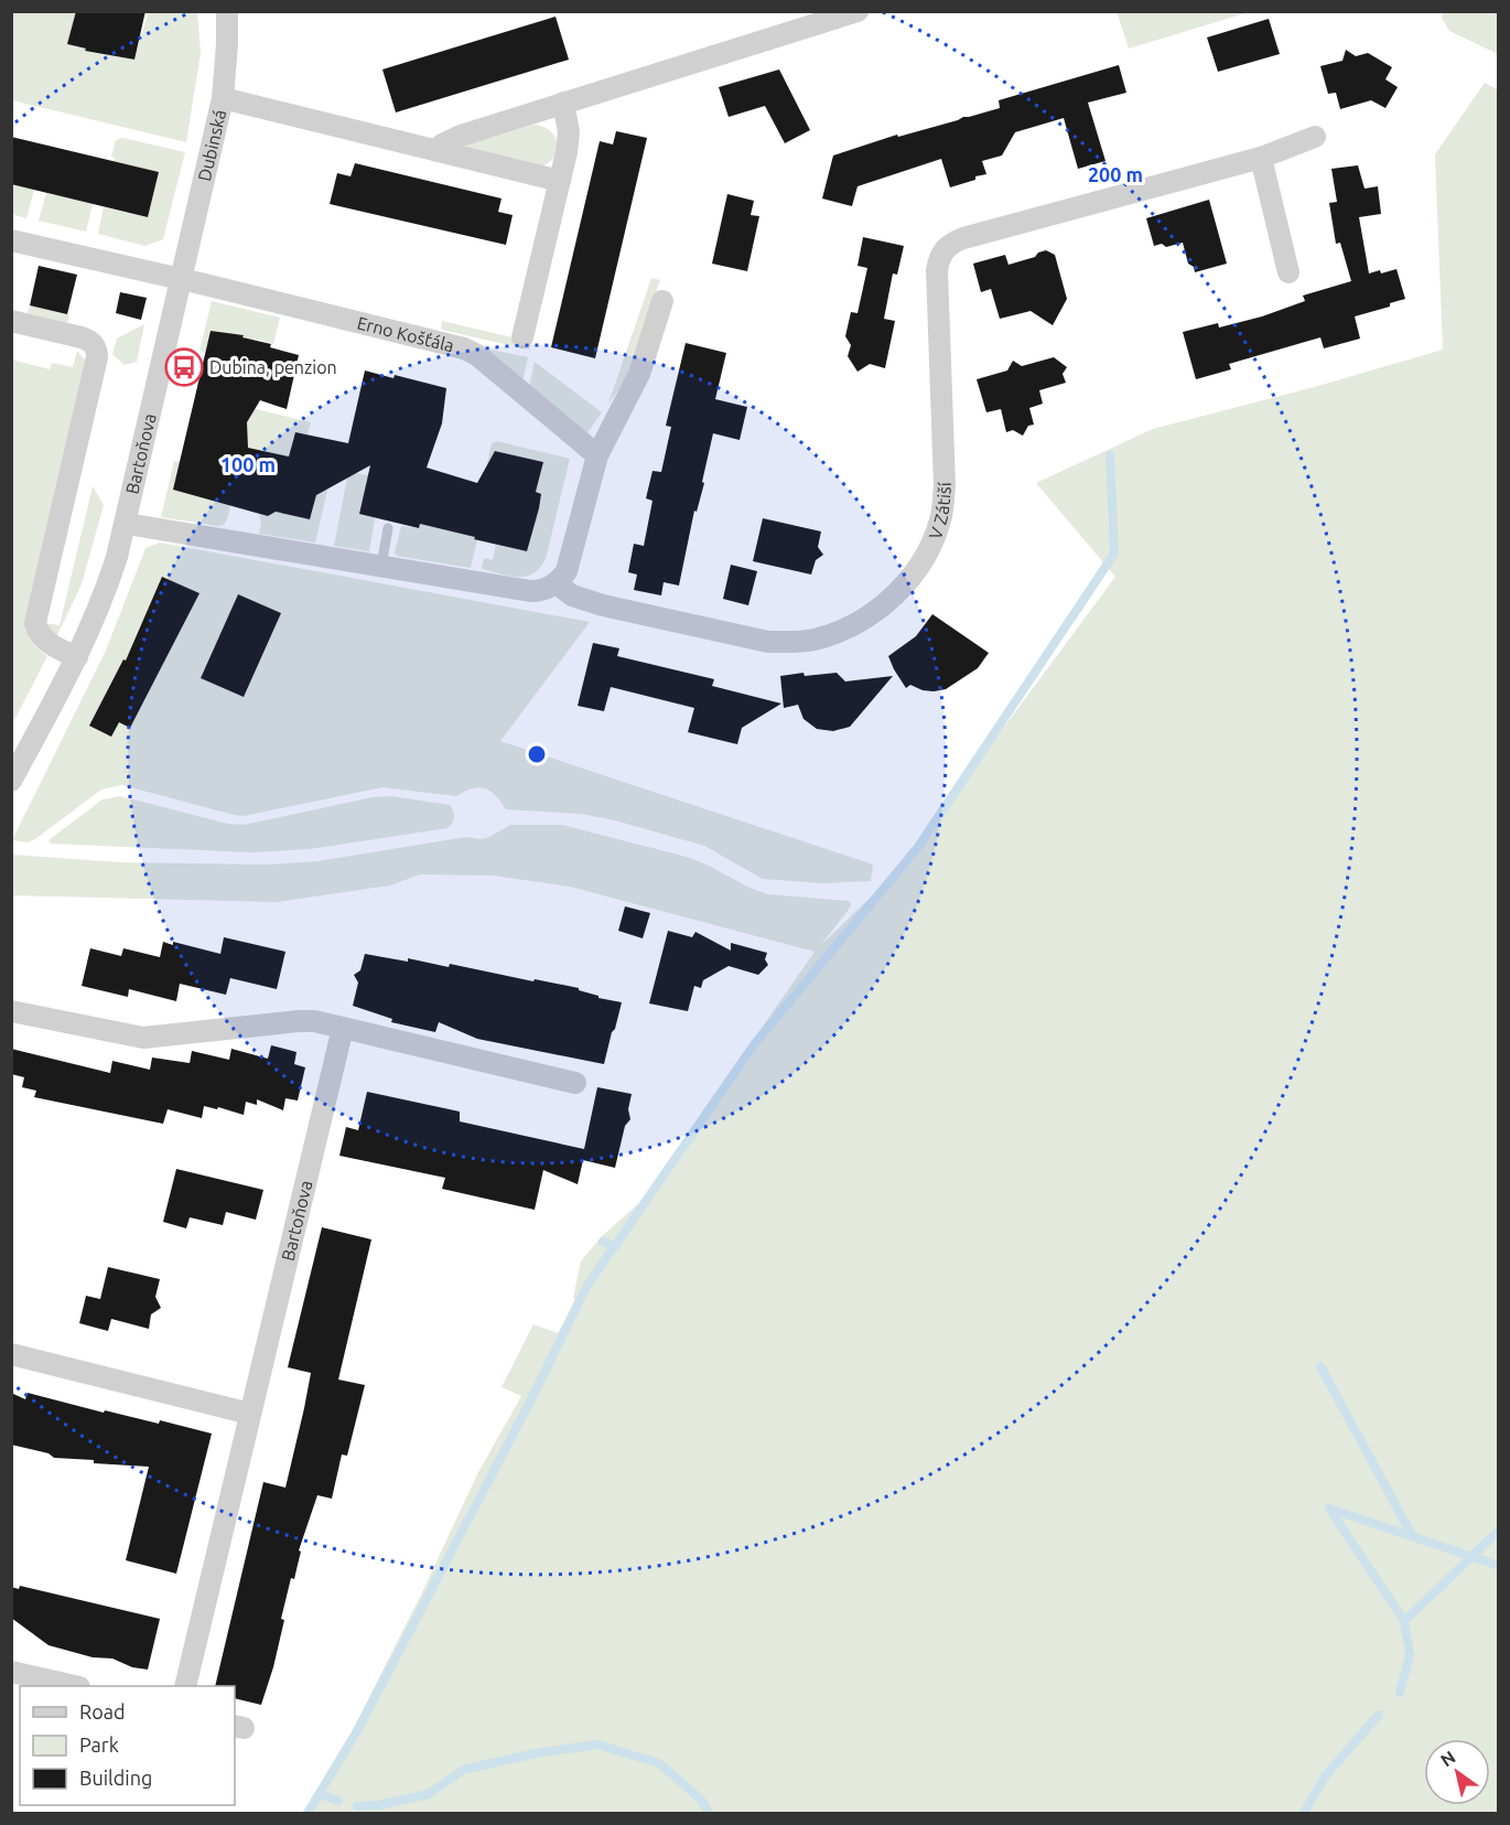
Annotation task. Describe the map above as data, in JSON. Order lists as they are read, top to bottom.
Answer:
{
  "streets": {
    "street": [
      "Dubinská",
      "Erno Košťála",
      "Bartoňova",
      "V Zátiší"
    ]
  },
  "crossings": [
    ["Dubinská", "Erno Košťála"],
    ["Dubinská", "Bartoňova"],
    ["Erno Košťála", "Bartoňova"]
  ],
  "places": {
    "bus stop": ["Dubina, penzion"]
  },
  "legend": ["Road", "Park", "Building"],
  "north": "top left",
  "rings": ["200 m", "100 m"]
}
